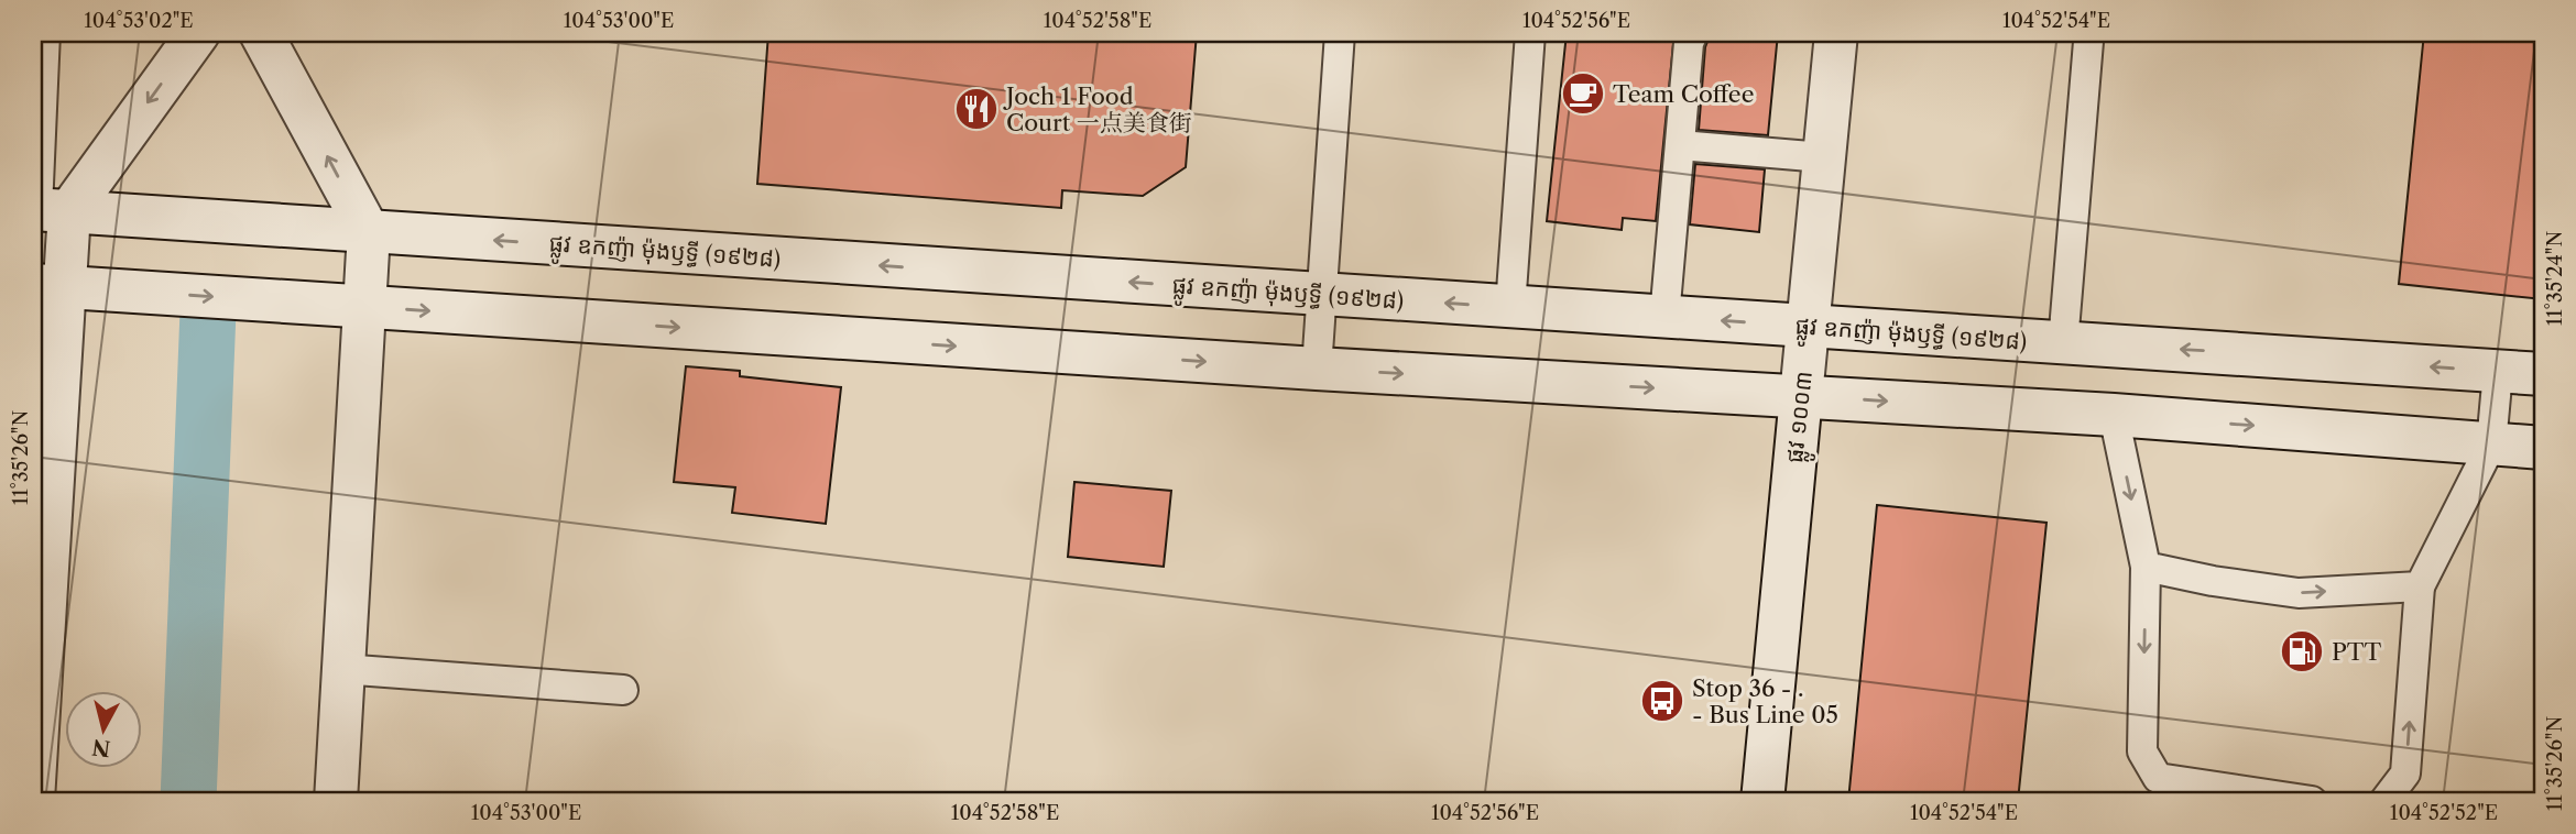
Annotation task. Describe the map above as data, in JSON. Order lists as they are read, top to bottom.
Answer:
{
  "streets": {
    "main road": ["ផ្លូវ ឧកញ៉ា ម៉ុងឫទ្ធី (១៩២៨)", "ផ្លូវ ១០០៣"]
  },
  "crossings": [
    ["ផ្លូវ ឧកញ៉ា ម៉ុងឫទ្ធី (១៩២៨)", "ផ្លូវ ១០០៣"]
  ],
  "places": {
    "cafe": ["Team Coffee"],
    "restaurant": ["Joch 1 Food Court 一点美食街"],
    "fuel station": ["PTT"],
    "bus stop": ["Stop 36 - . - Bus Line 05"]
  },
  "north": "bottom",
  "coordinates": [
    "104°53'02\"E",
    "104°53'00\"E",
    "104°52'58\"E",
    "104°52'56\"E",
    "104°52'54\"E",
    "11°35'24\"N",
    "11°35'26\"N",
    "104°52'52\"E"
  ]
}
